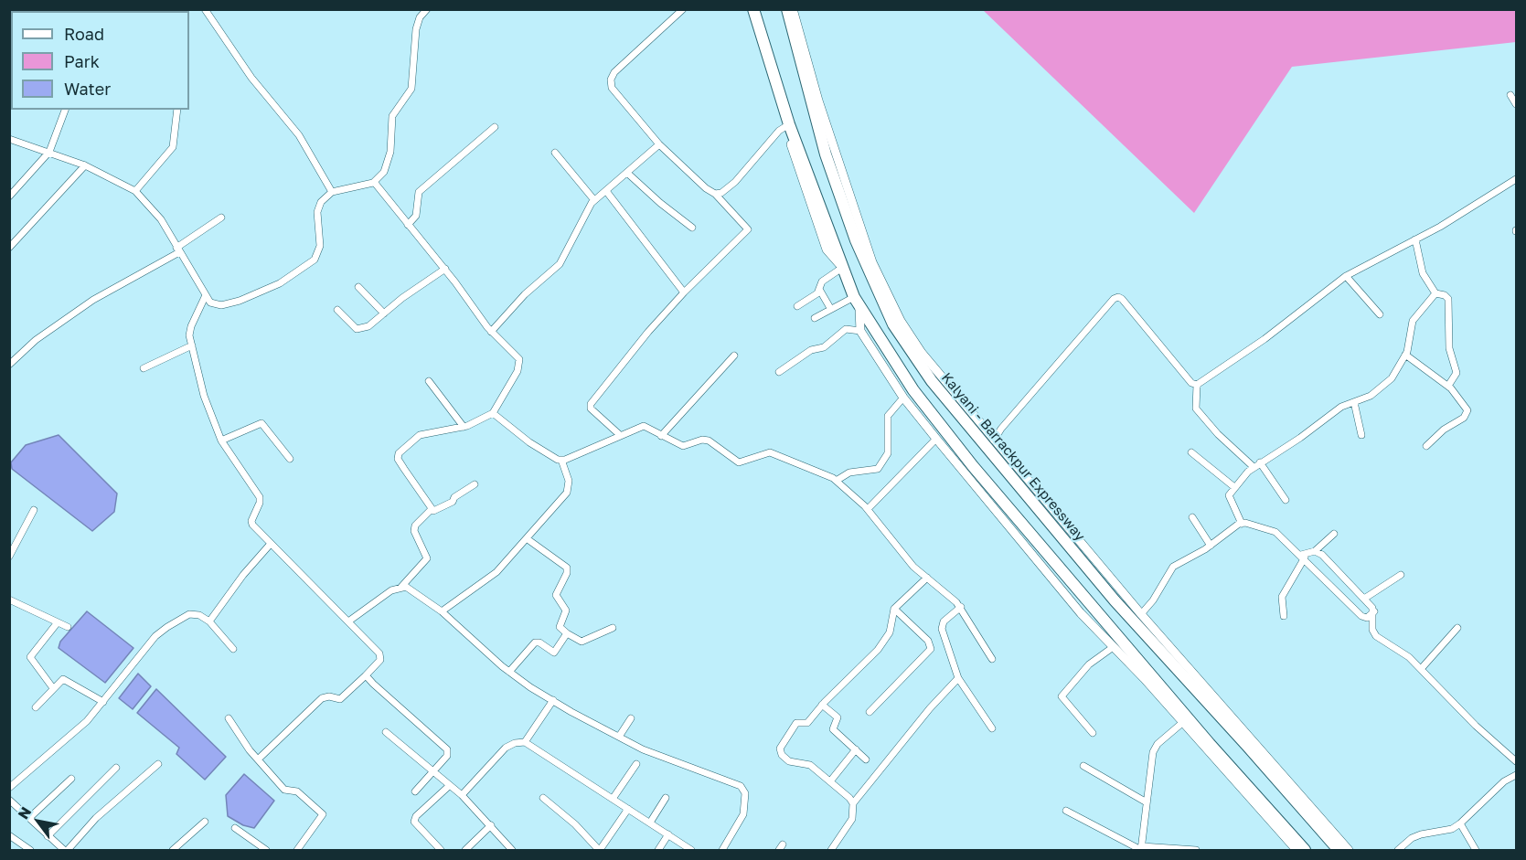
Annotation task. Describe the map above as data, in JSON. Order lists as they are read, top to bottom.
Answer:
{
  "streets": {
    "highway": ["Kalyani - Barrackpur Expressway"]
  },
  "legend": ["Road", "Park", "Water"],
  "north": "top left"
}
